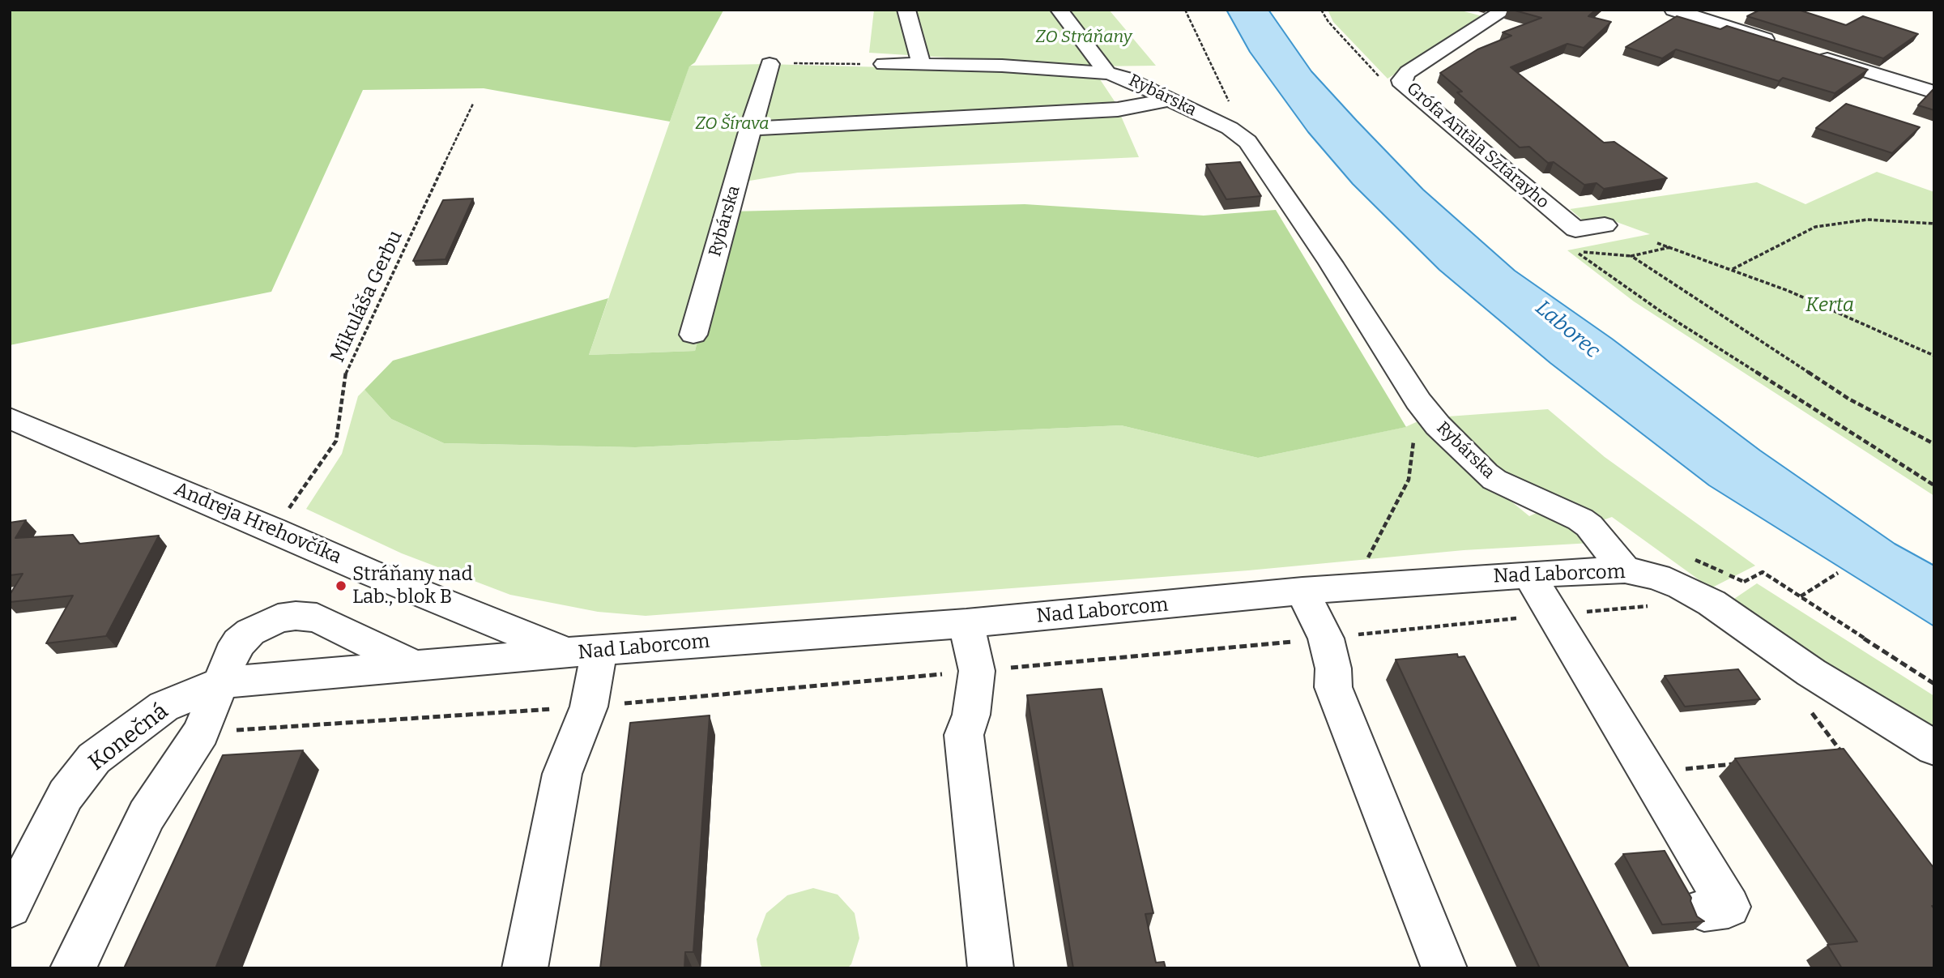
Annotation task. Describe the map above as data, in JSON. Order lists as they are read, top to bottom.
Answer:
{
  "streets": {
    "street": [
      "Rybárska",
      "Grófa Antala Sztárayho",
      "Andreja Hrehovčíka",
      "Nad Laborcom",
      "Konečná"
    ],
    "path": ["Mikuláša Gerbu"]
  },
  "crossings": [
    ["Rybárska", "Nad Laborcom"],
    ["Mikuláša Gerbu", "Andreja Hrehovčíka"],
    ["Andreja Hrehovčíka", "Nad Laborcom"],
    ["Nad Laborcom", "Konečná"]
  ],
  "water": ["Laborec"],
  "parks": ["ZO Stráňany", "ZO Šírava", "Kerta"],
  "places": ["Stráňany nad Lab., blok B"]
}
